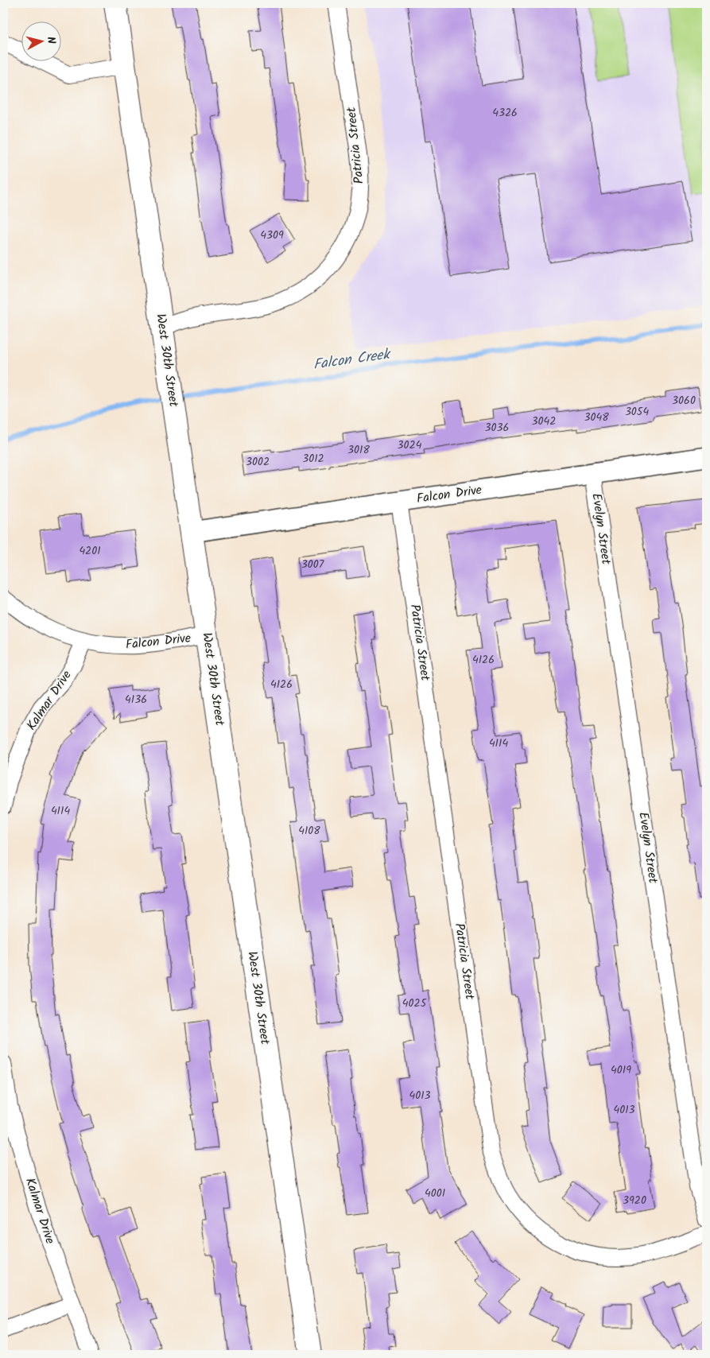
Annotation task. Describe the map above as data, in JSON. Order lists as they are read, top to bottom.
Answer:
{
  "streets": {
    "main road": ["West 30th Street"],
    "street": [
      "Patricia Street",
      "Falcon Drive",
      "Evelyn Street",
      "Kalmar Drive"
    ]
  },
  "crossings": [
    ["Patricia Street", "West 30th Street"],
    ["Patricia Street", "Falcon Drive"],
    ["West 30th Street", "Falcon Drive"],
    ["Falcon Drive", "Evelyn Street"],
    ["Falcon Drive", "Kalmar Drive"]
  ],
  "water": ["Falcon Creek"],
  "house_numbers": [
    "4326",
    "4309",
    "3060",
    "3054",
    "3048",
    "3042",
    "3036",
    "3024",
    "3018",
    "3012",
    "3002",
    "4201",
    "3007",
    "4126",
    "4126",
    "4136",
    "4114",
    "4114",
    "4108",
    "4025",
    "4019",
    "4013",
    "4013",
    "4001",
    "3920"
  ],
  "north": "right"
}
